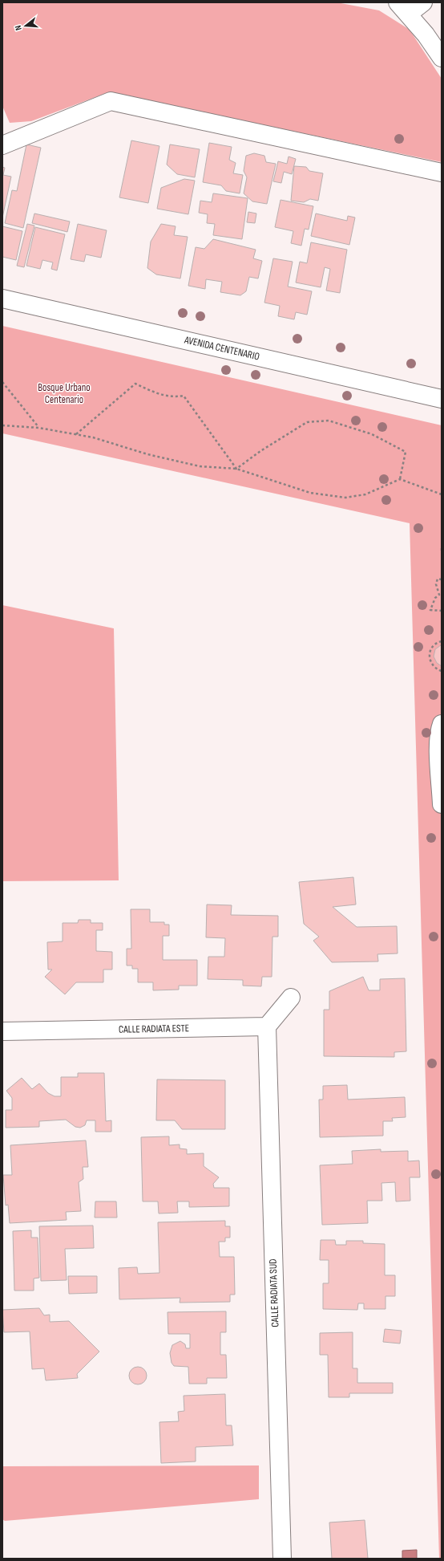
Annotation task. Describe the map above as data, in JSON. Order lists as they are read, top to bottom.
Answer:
{
  "streets": {
    "street": ["AVENIDA CENTENARIO", "CALLE RADIATA ESTE", "CALLE RADIATA SUD"]
  },
  "crossings": [
    ["CALLE RADIATA ESTE", "CALLE RADIATA SUD"]
  ],
  "parks": ["Bosque Urbano Centenario"],
  "north": "left"
}
